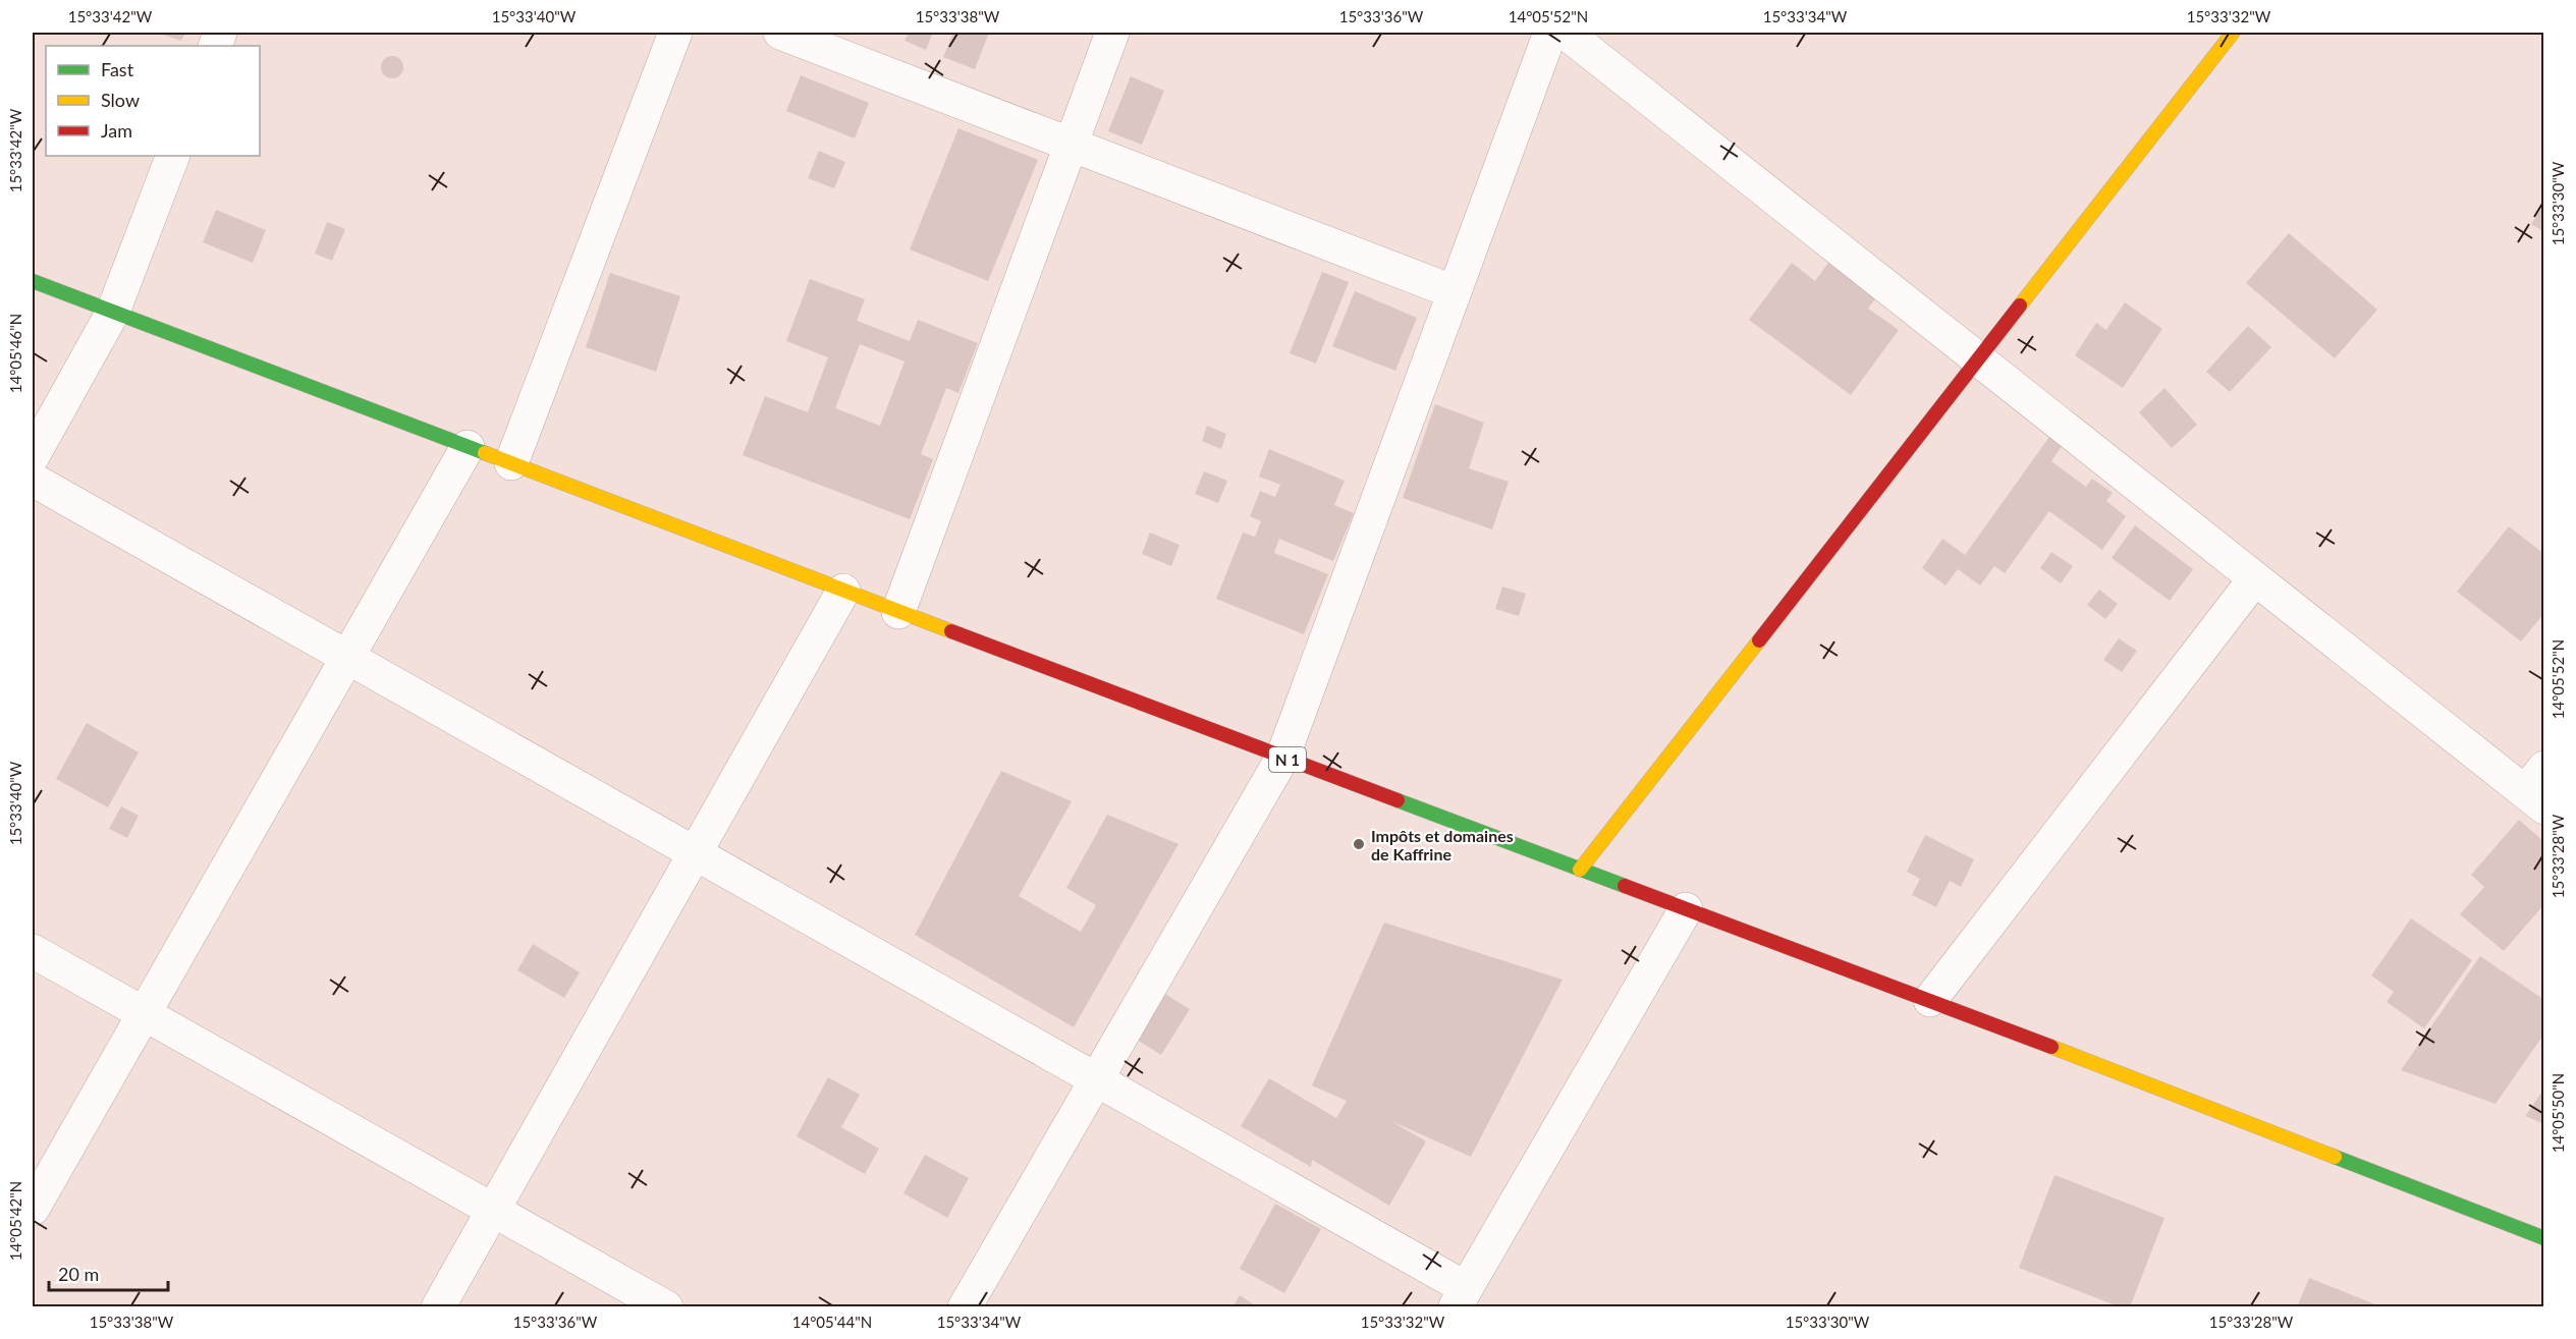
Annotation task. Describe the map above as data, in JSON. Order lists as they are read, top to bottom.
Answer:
{
  "streets": {
    "main road": ["N 1"]
  },
  "places": ["Impôts et domaines de Kaffrine"],
  "legend": ["Fast", "Slow", "Jam"],
  "scale_bar": "20 m",
  "coordinates": [
    "15°33'42\"W",
    "15°33'40\"W",
    "15°33'38\"W",
    "15°33'36\"W",
    "14°05'52\"N",
    "15°33'34\"W",
    "15°33'32\"W",
    "15°33'30\"W",
    "14°05'46\"N",
    "15°33'28\"W",
    "14°05'50\"N",
    "14°05'42\"N",
    "14°05'44\"N"
  ]
}
